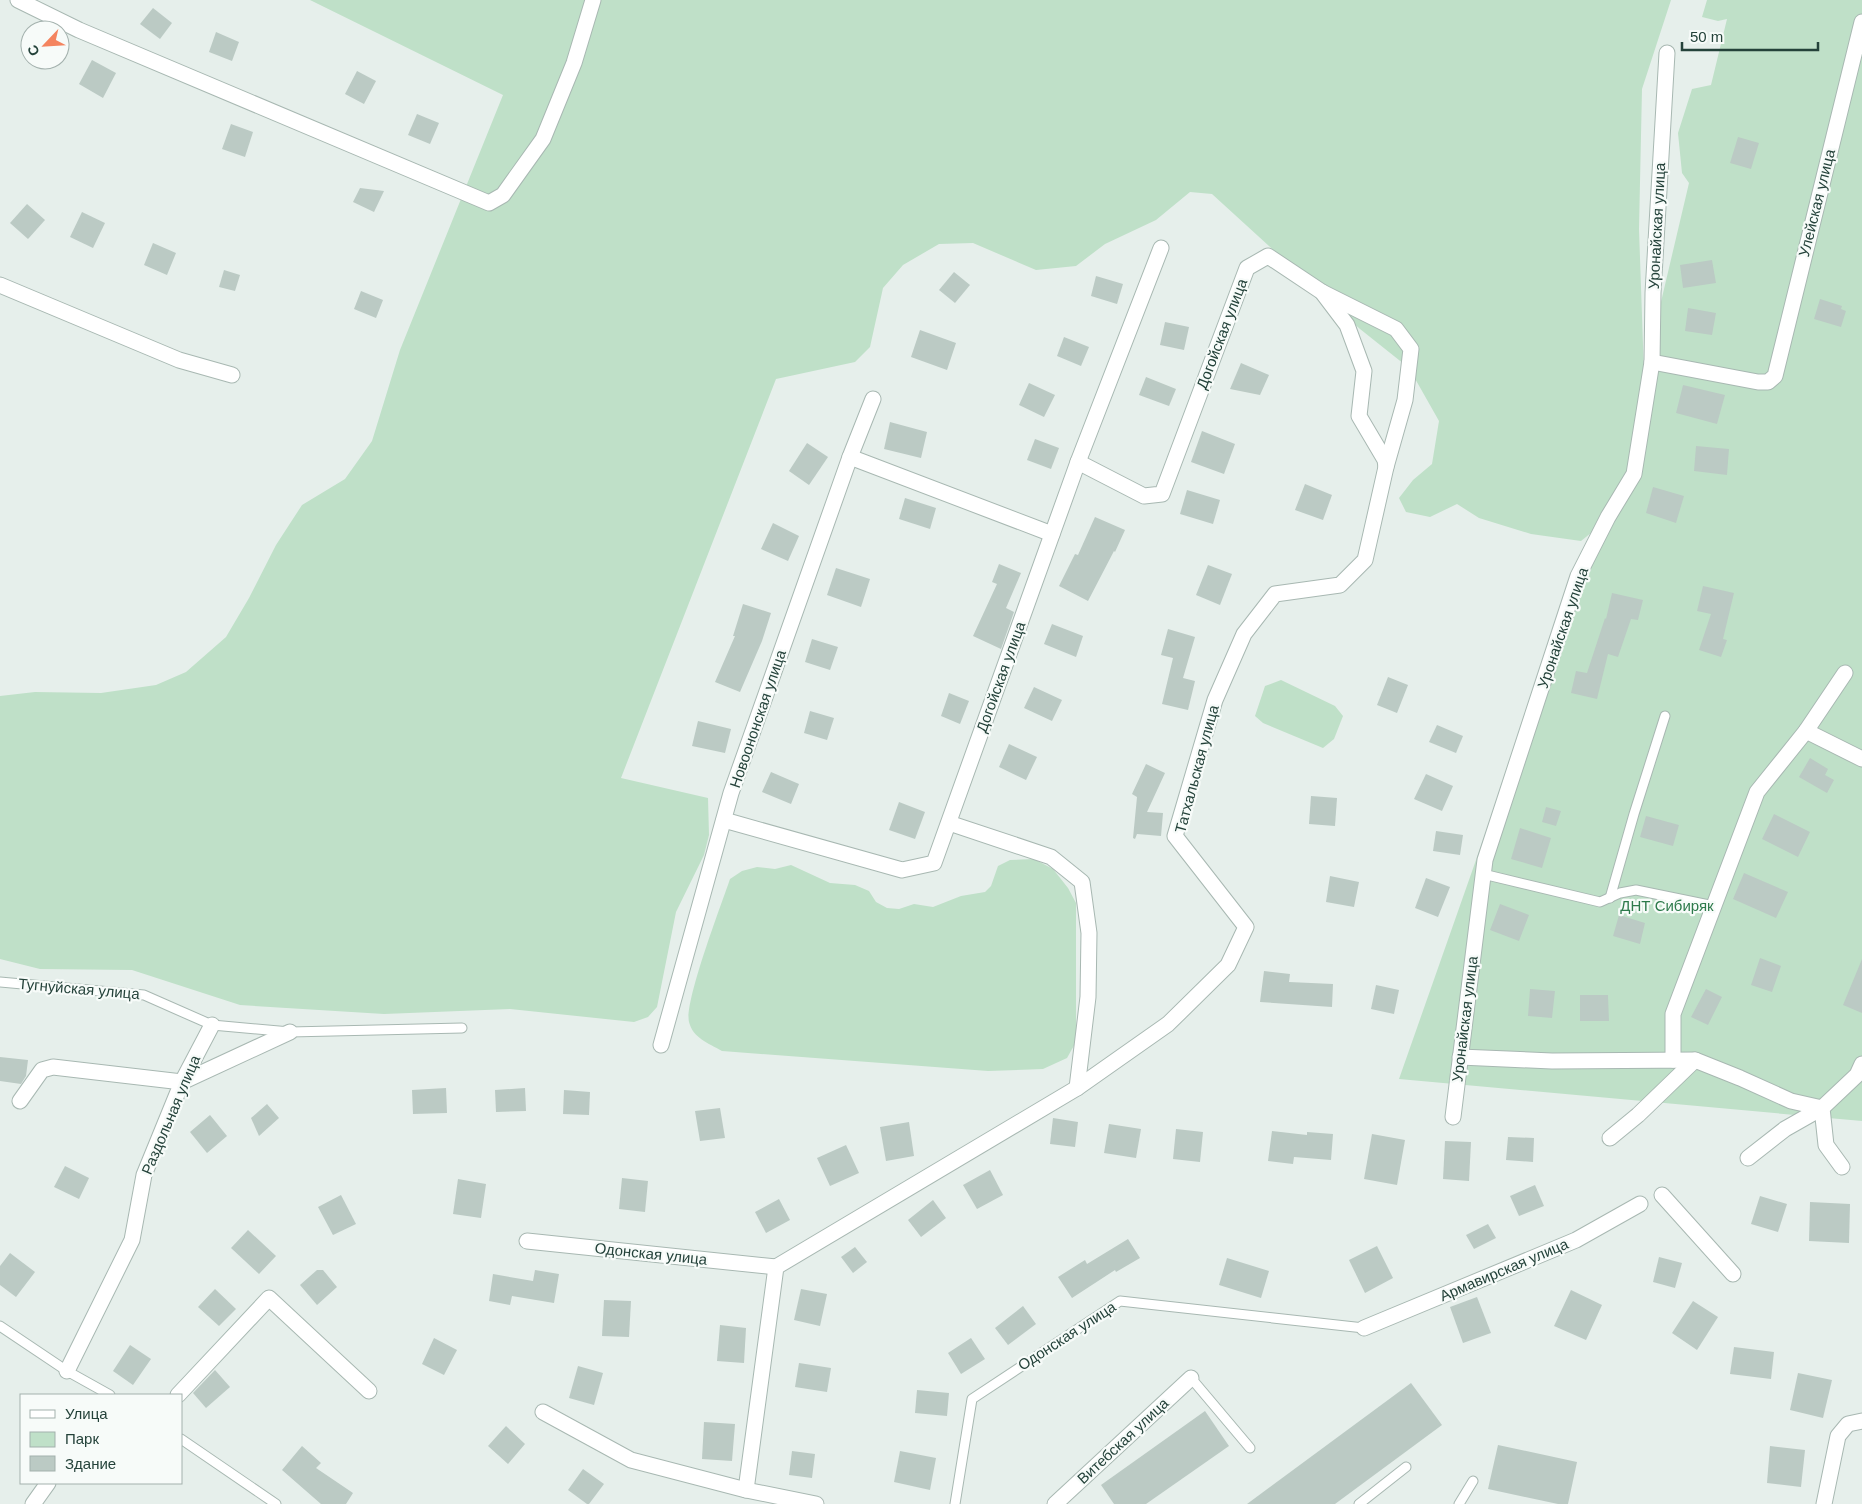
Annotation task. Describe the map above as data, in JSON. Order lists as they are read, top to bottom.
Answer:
{
  "streets": {
    "street": [
      "Улейская улица",
      "Уронайская улица",
      "Догойская улица",
      "Новоононская улица",
      "Татхальская улица",
      "Раздольная улица",
      "Одонская улица",
      "Армавирская улица",
      "Витебская улица"
    ],
    "lane": ["Тугнуйская улица"]
  },
  "crossings": [
    ["Улейская улица", "Уронайская улица"],
    ["Догойская улица", "Новоононская улица"],
    ["Догойская улица", "Татхальская улица"],
    ["Тугнуйская улица", "Раздольная улица"],
    ["Одонская улица", "Армавирская улица"]
  ],
  "parks": ["ДНТ Сибиряк"],
  "legend": ["Улица", "Парк", "Здание"],
  "scale_bar": "50 m",
  "north": "bottom left"
}
